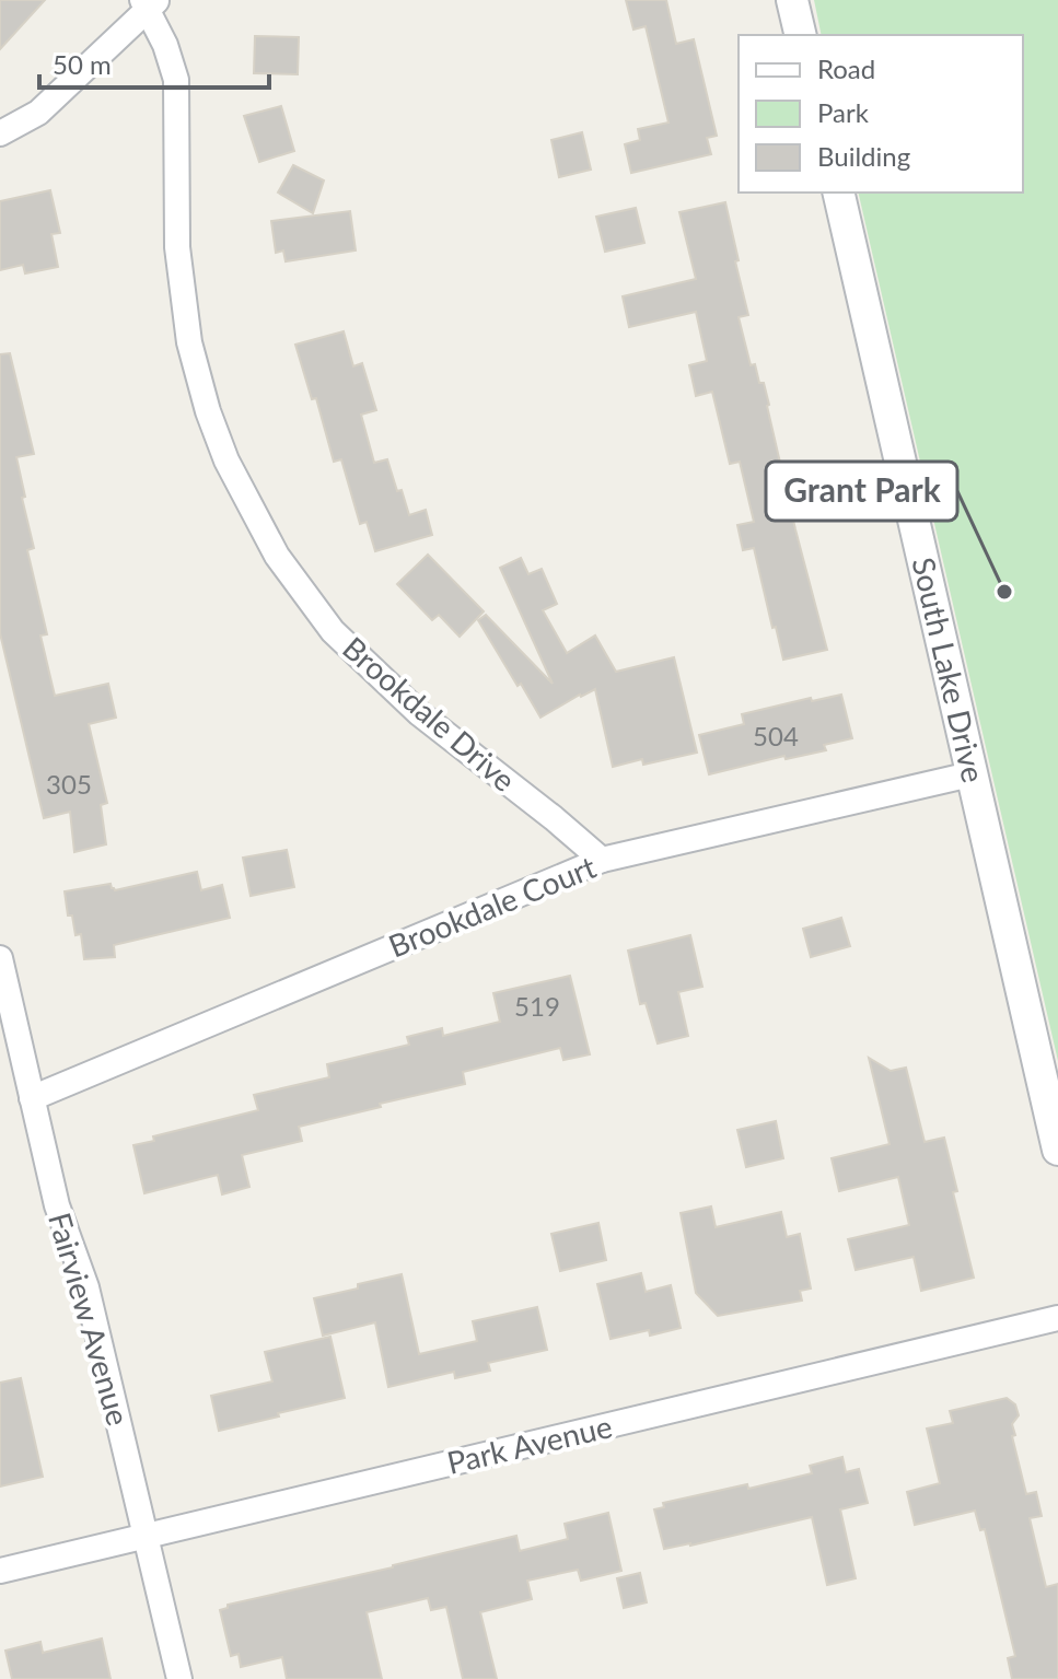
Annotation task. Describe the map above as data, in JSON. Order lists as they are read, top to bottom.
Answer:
{
  "streets": {
    "street": [
      "South Lake Drive",
      "Brookdale Drive",
      "Brookdale Court",
      "Fairview Avenue",
      "Park Avenue"
    ]
  },
  "crossings": [
    ["South Lake Drive", "Brookdale Court"],
    ["Brookdale Drive", "Brookdale Court"],
    ["Brookdale Court", "Fairview Avenue"],
    ["Fairview Avenue", "Park Avenue"]
  ],
  "places": ["Grant Park"],
  "house_numbers": ["504", "305", "519"],
  "legend": ["Road", "Park", "Building"],
  "scale_bar": "50 m"
}
